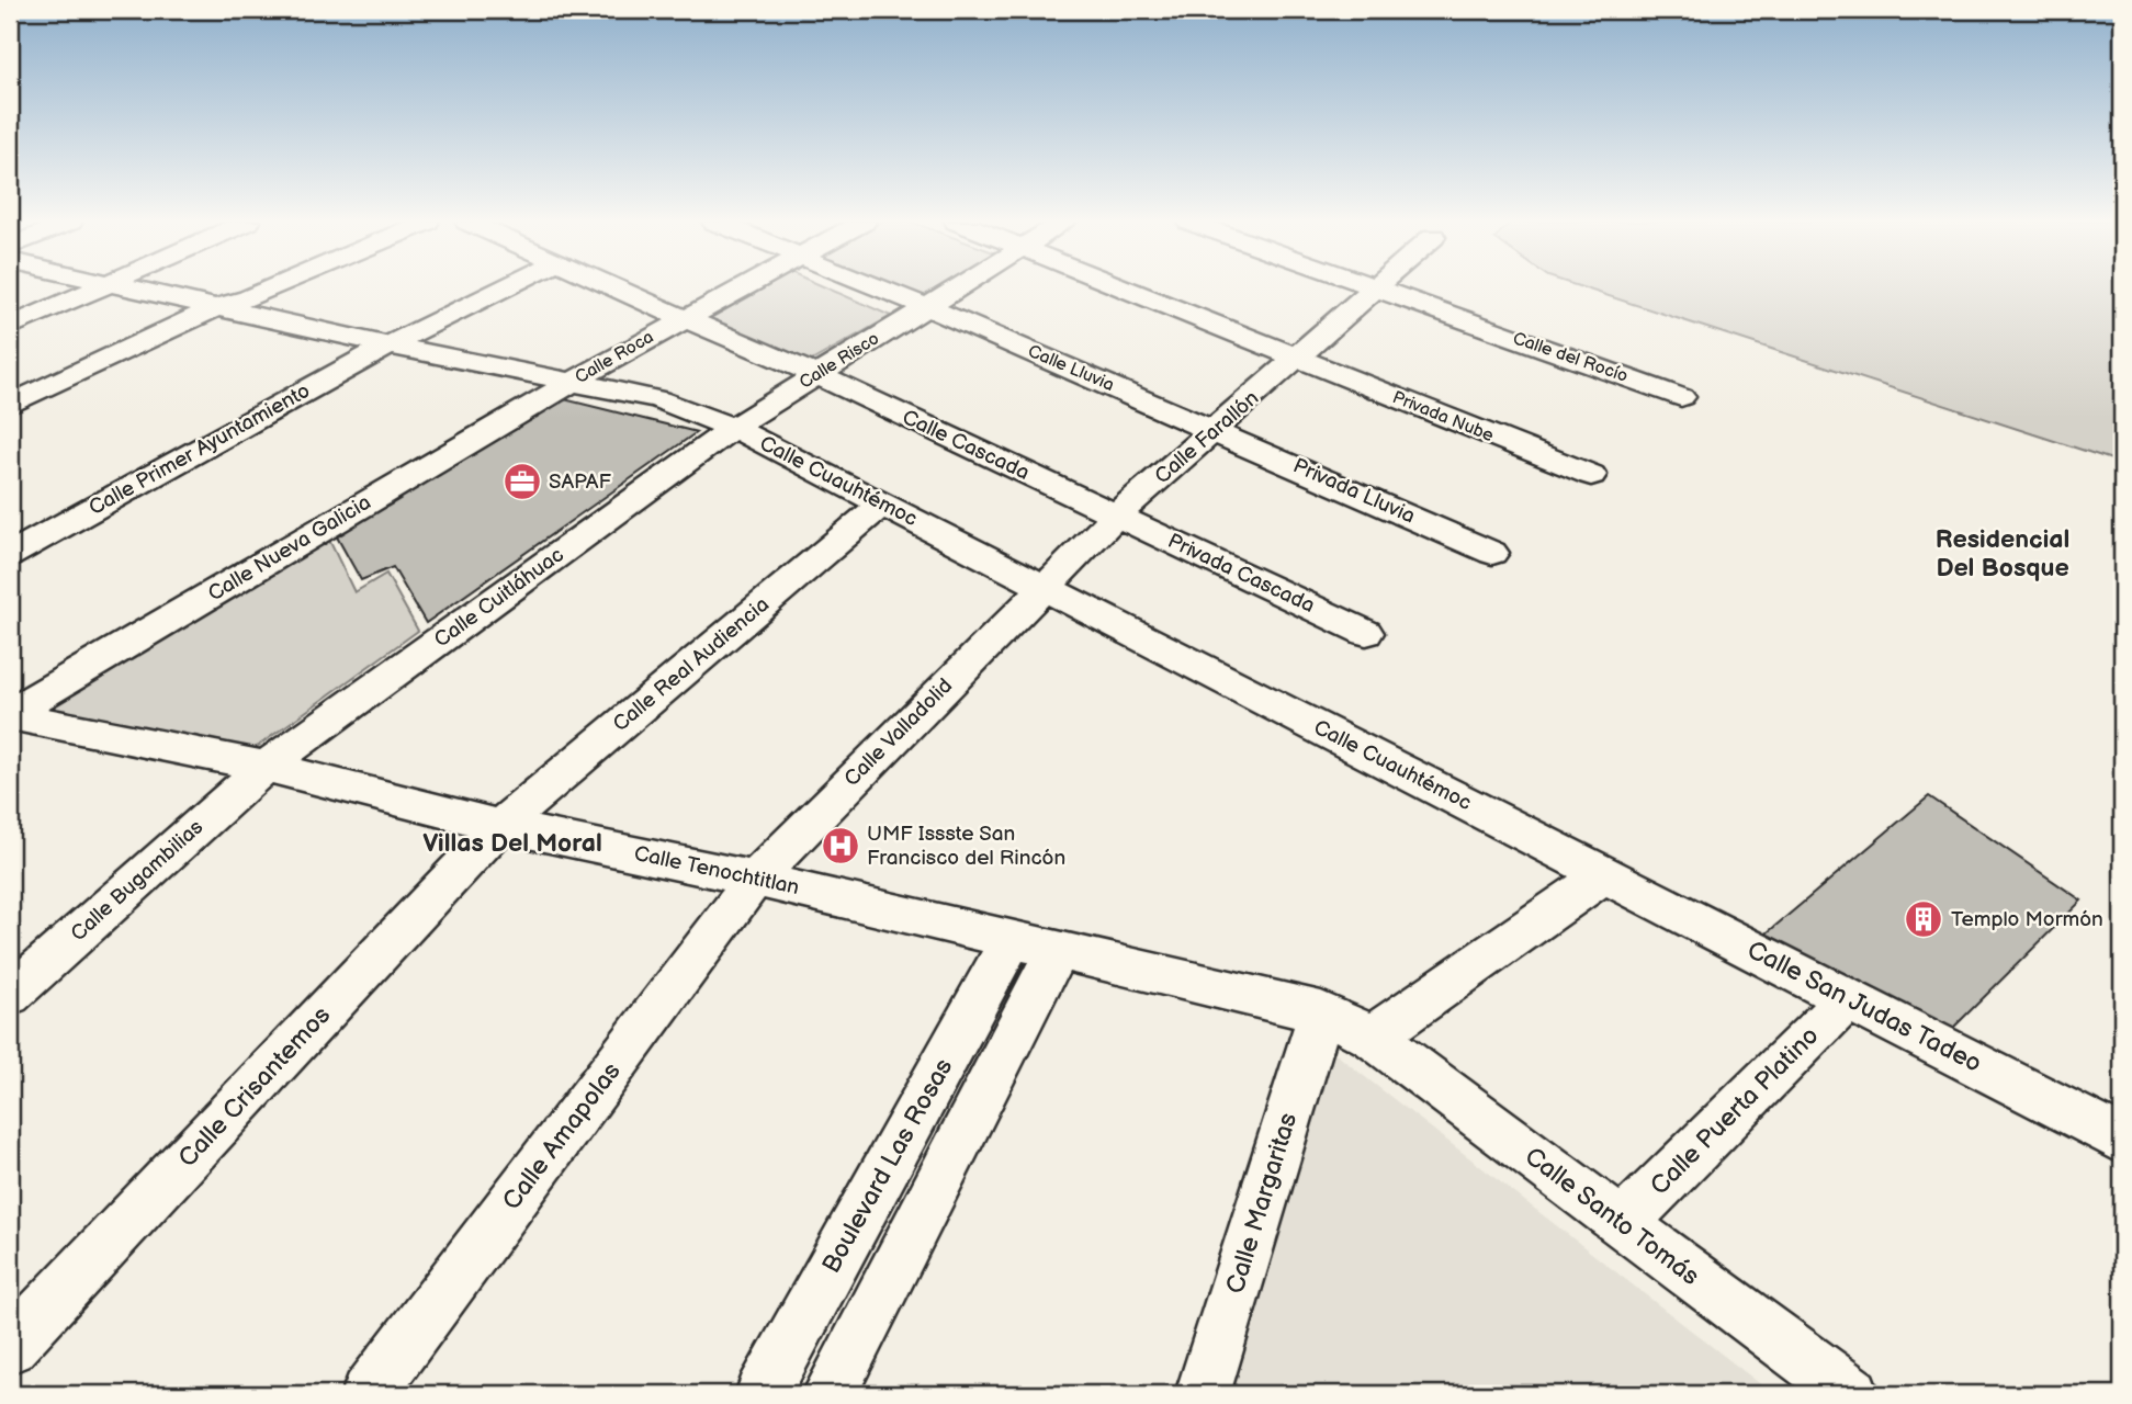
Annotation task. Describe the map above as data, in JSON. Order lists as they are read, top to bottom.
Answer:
{
  "streets": {
    "street": [
      "Calle Roca",
      "Calle del Rocío",
      "Calle Risco",
      "Calle Lluvia",
      "Privada Nube",
      "Calle Farallón",
      "Calle Cascada",
      "Calle Primer Ayuntamiento",
      "Calle Cuauhtémoc",
      "Privada Lluvia",
      "Calle Nueva Galicia",
      "Privada Cascada",
      "Calle Cuitláhuac",
      "Calle Real Audiencia",
      "Calle Valladolid",
      "Calle Tenochtitlan",
      "Calle Bugambilias",
      "Calle San Judas Tadeo",
      "Calle Crisantemos",
      "Calle Puerta Platino",
      "Calle Amapolas",
      "Boulevard Las Rosas",
      "Calle Margaritas",
      "Calle Santo Tomás"
    ]
  },
  "crossings": [
    ["Calle Roca", "Calle Cascada"],
    ["Calle Roca", "Calle Cuauhtémoc"],
    ["Calle Roca", "Calle Nueva Galicia"],
    ["Calle del Rocío", "Calle Farallón"],
    ["Calle Risco", "Calle Lluvia"],
    ["Calle Risco", "Calle Cascada"],
    ["Calle Risco", "Calle Cuauhtémoc"],
    ["Calle Risco", "Calle Cuitláhuac"],
    ["Calle Lluvia", "Calle Farallón"],
    ["Calle Lluvia", "Privada Lluvia"],
    ["Privada Nube", "Calle Farallón"],
    ["Calle Farallón", "Calle Cascada"],
    ["Calle Farallón", "Calle Cuauhtémoc"],
    ["Calle Farallón", "Privada Lluvia"],
    ["Calle Farallón", "Privada Cascada"],
    ["Calle Farallón", "Calle Valladolid"],
    ["Calle Cascada", "Privada Cascada"],
    ["Calle Primer Ayuntamiento", "Calle Cuauhtémoc"],
    ["Calle Cuauhtémoc", "Calle Nueva Galicia"],
    ["Calle Cuauhtémoc", "Calle Cuitláhuac"],
    ["Calle Cuauhtémoc", "Calle Real Audiencia"],
    ["Calle Cuauhtémoc", "Calle Valladolid"],
    ["Calle Cuauhtémoc", "Calle San Judas Tadeo"],
    ["Calle Nueva Galicia", "Calle Tenochtitlan"],
    ["Calle Cuitláhuac", "Calle Tenochtitlan"],
    ["Calle Cuitláhuac", "Calle Bugambilias"],
    ["Calle Real Audiencia", "Calle Tenochtitlan"],
    ["Calle Real Audiencia", "Calle Crisantemos"],
    ["Calle Valladolid", "Calle Tenochtitlan"],
    ["Calle Valladolid", "Calle Amapolas"],
    ["Calle Tenochtitlan", "Calle Bugambilias"],
    ["Calle Tenochtitlan", "Calle Crisantemos"],
    ["Calle Tenochtitlan", "Calle Amapolas"],
    ["Calle Tenochtitlan", "Boulevard Las Rosas"],
    ["Calle Tenochtitlan", "Calle Margaritas"],
    ["Calle Tenochtitlan", "Calle Santo Tomás"],
    ["Calle San Judas Tadeo", "Calle Puerta Platino"],
    ["Calle Puerta Platino", "Calle Santo Tomás"]
  ],
  "districts": ["Residencial Del Bosque", "Villas Del Moral"],
  "places": {
    "office": ["SAPAF"],
    "hospital": ["UMF Issste San Francisco del Rincón"],
    "building": ["Templo Mormón"]
  }
}
